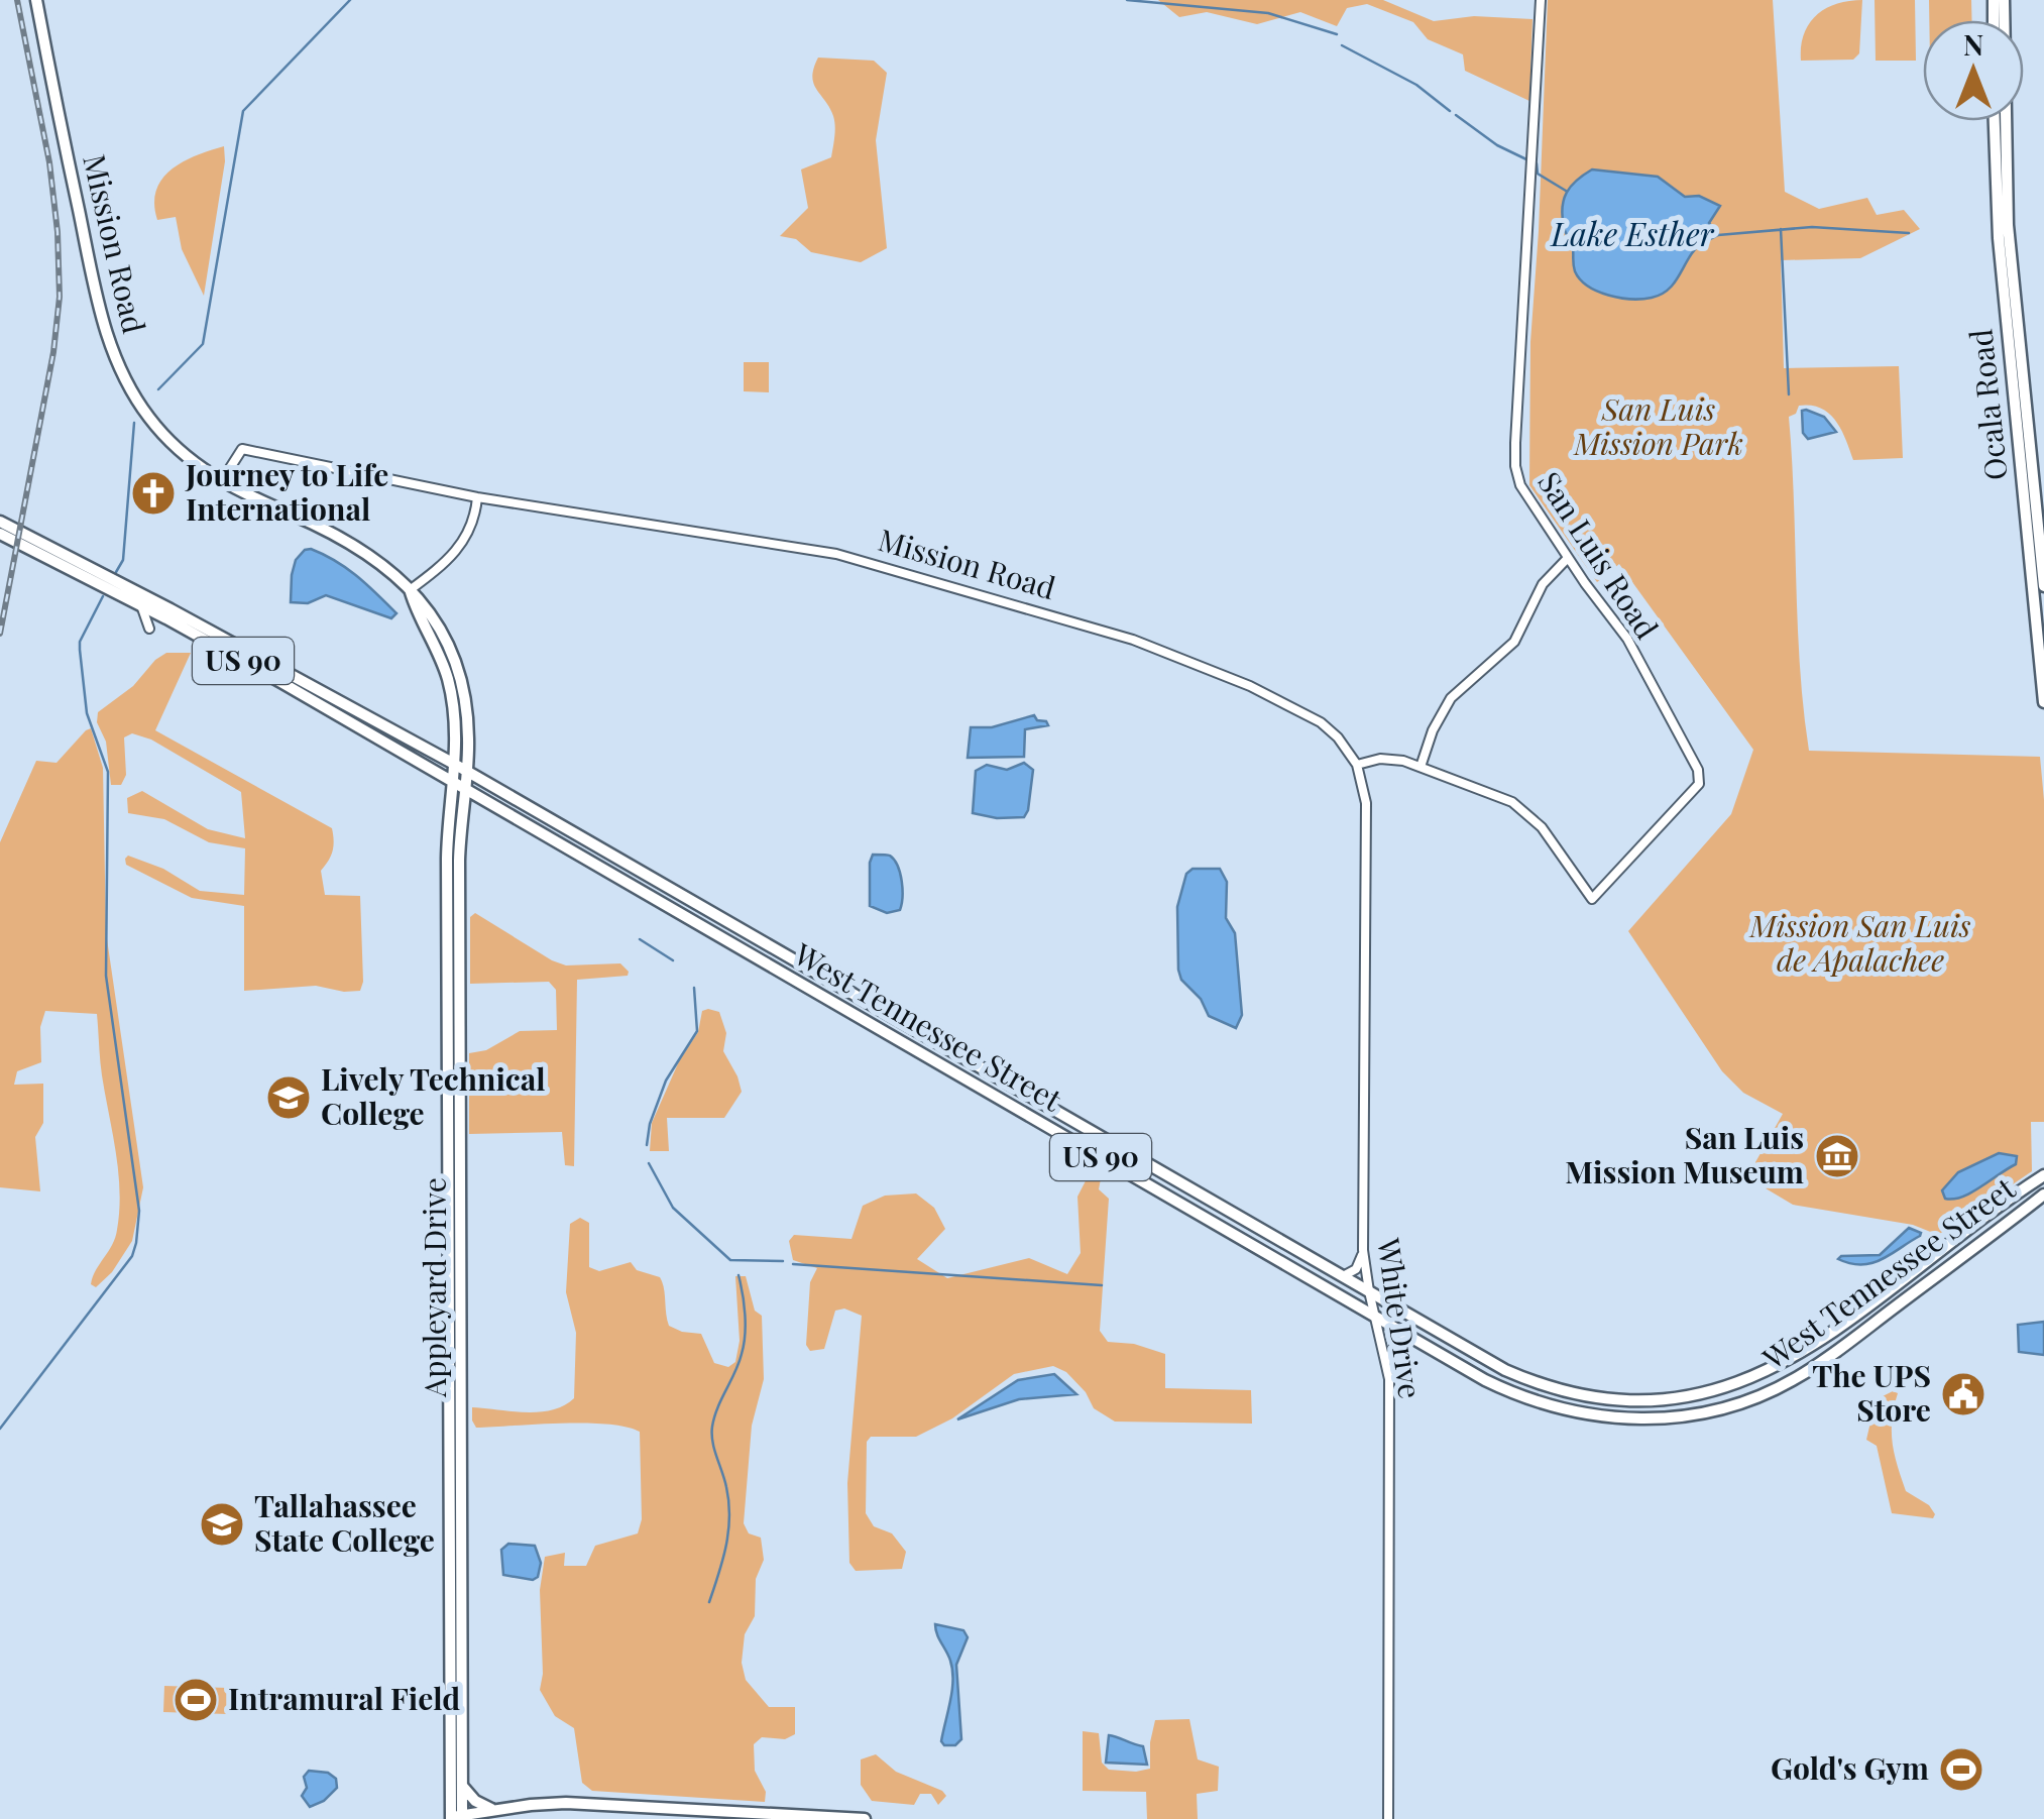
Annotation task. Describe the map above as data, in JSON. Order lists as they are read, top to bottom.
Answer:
{
  "streets": {
    "main road": [
      "Mission Road",
      "Ocala Road",
      "US 90",
      "West Tennessee Street",
      "Appleyard Drive"
    ],
    "street": ["San Luis Road", "White Drive"]
  },
  "crossings": [
    ["Mission Road", "Appleyard Drive"],
    ["Mission Road", "White Drive"],
    ["West Tennessee Street", "Appleyard Drive"],
    ["West Tennessee Street", "White Drive"]
  ],
  "water": ["Lake Esther"],
  "parks": ["San Luis Mission Park", "Mission San Luis de Apalachee"],
  "places": {
    "church": ["Journey to Life International"],
    "school or university": ["Lively Technical College", "Tallahassee State College"],
    "museum": ["San Luis Mission Museum"],
    "public building": ["The UPS Store"],
    "sports": ["Intramural Field", "Gold's Gym"]
  },
  "north": "top"
}
